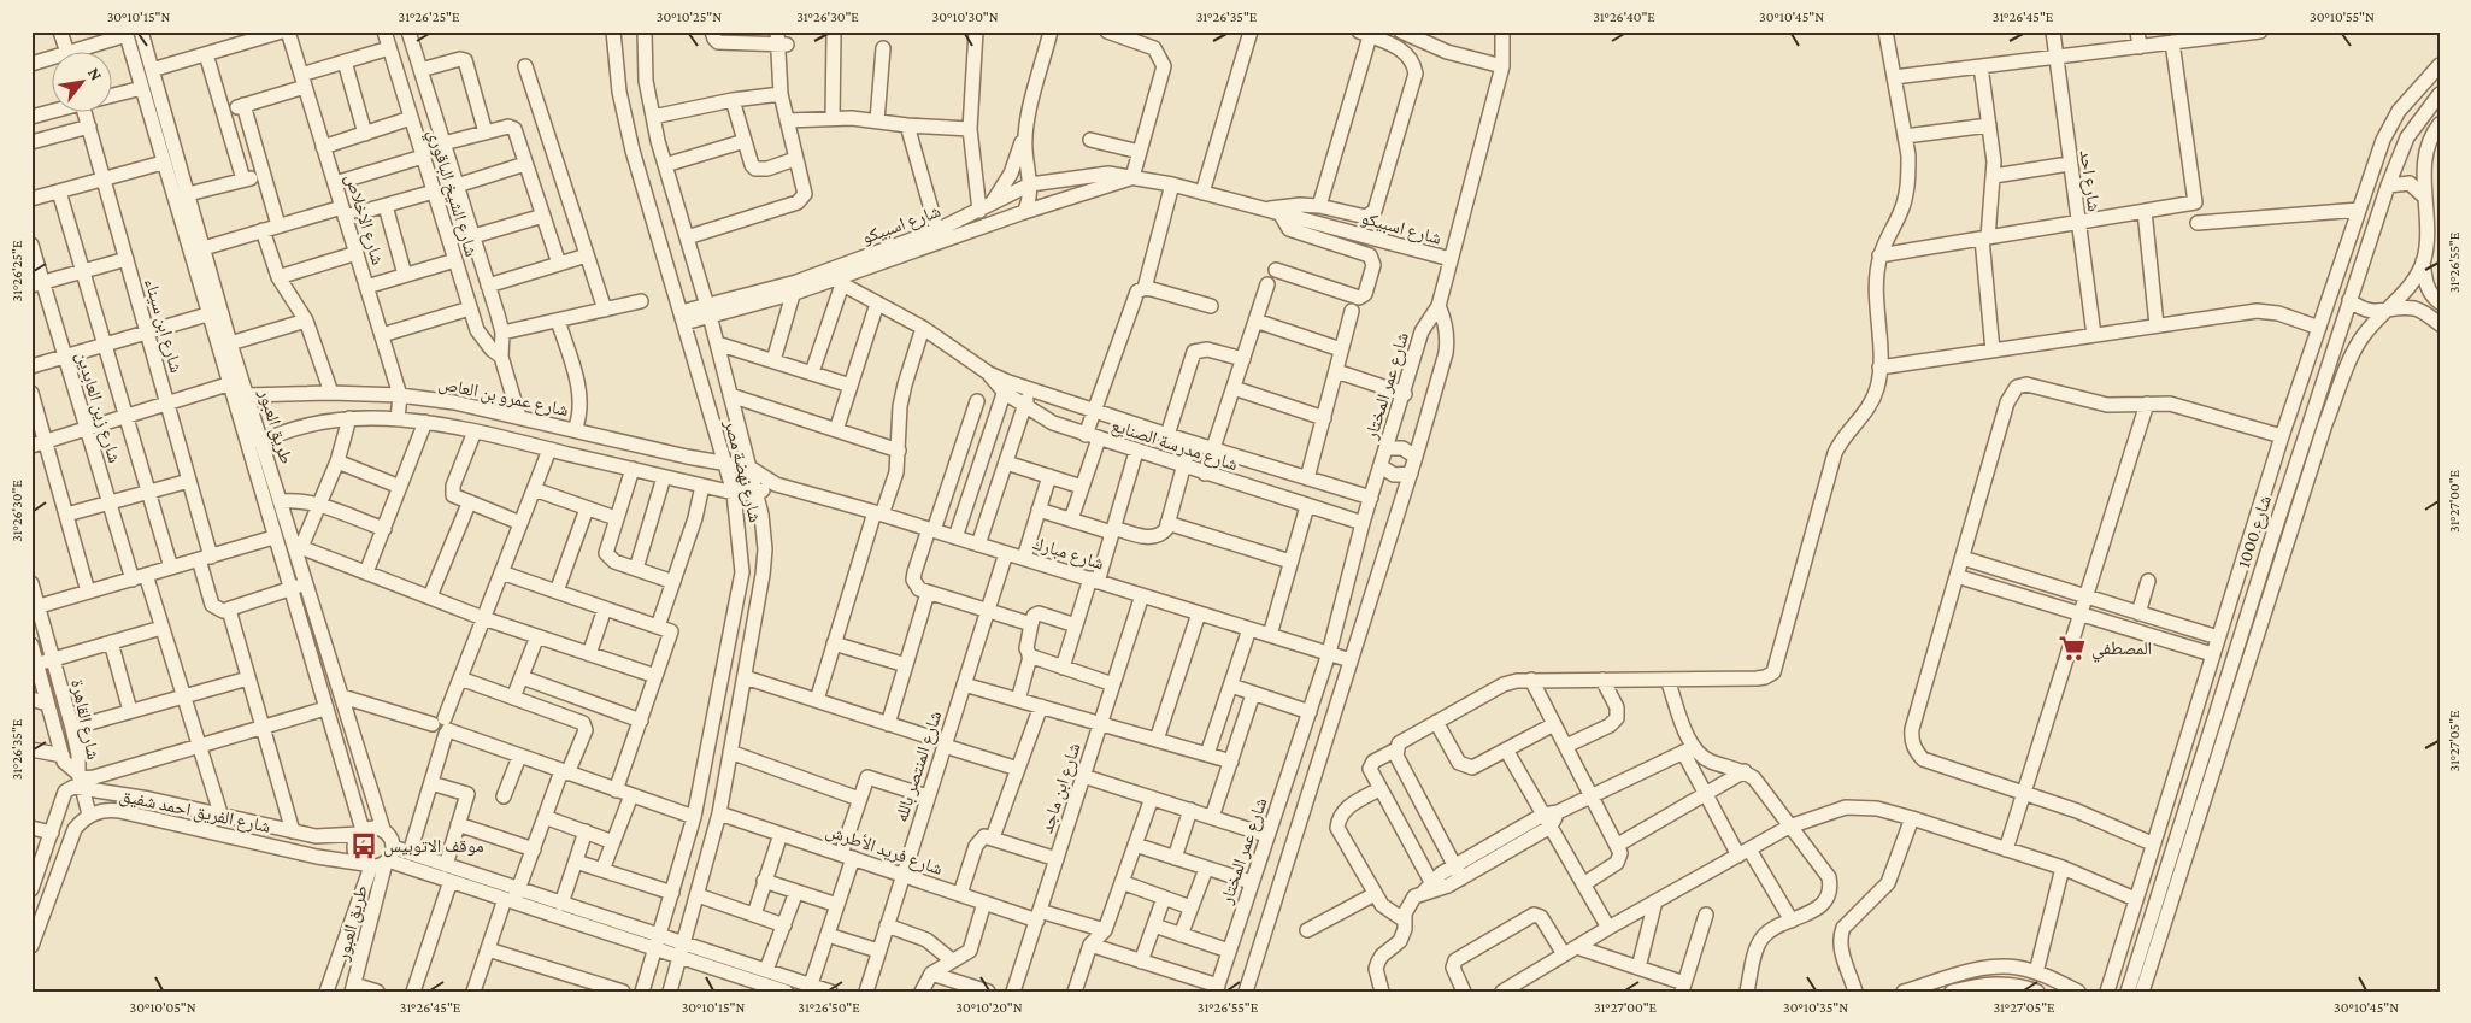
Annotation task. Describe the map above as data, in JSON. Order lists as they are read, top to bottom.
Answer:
{
  "streets": {
    "street": [
      "شارع احد",
      "شارع الشيخ الباقوري",
      "شارع الإخلاص",
      "شارع اسبيكو",
      "شارع ابن سيناء",
      "شارع عمر المختار",
      "شارع عمرو بن العاص",
      "شارع زين العابدين",
      "طريق العبور",
      "شارع مدرسة الصنايع",
      "شارع نهضة مصر",
      "شارع 1000",
      "شارع مبارك",
      "شارع القاهرة",
      "شارع المنتصر بالله",
      "شارع ابن ماجد",
      "شارع الفريق احمد شفيق",
      "شارع فريد الأطرش"
    ]
  },
  "crossings": [
    ["شارع الشيخ الباقوري", "شارع عمرو بن العاص"],
    ["شارع الإخلاص", "شارع عمرو بن العاص"],
    ["شارع اسبيكو", "شارع مدرسة الصنايع"],
    ["شارع اسبيكو", "شارع نهضة مصر"],
    ["شارع عمر المختار", "شارع مدرسة الصنايع"],
    ["شارع عمر المختار", "شارع مبارك"],
    ["شارع عمرو بن العاص", "طريق العبور"],
    ["شارع عمرو بن العاص", "شارع نهضة مصر"],
    ["شارع عمرو بن العاص", "شارع مبارك"],
    ["شارع زين العابدين", "شارع الفريق احمد شفيق"],
    ["طريق العبور", "شارع الفريق احمد شفيق"],
    ["شارع نهضة مصر", "شارع مبارك"],
    ["شارع نهضة مصر", "شارع فريد الأطرش"],
    ["شارع مبارك", "شارع المنتصر بالله"],
    ["شارع مبارك", "شارع ابن ماجد"],
    ["شارع القاهرة", "شارع الفريق احمد شفيق"],
    ["شارع المنتصر بالله", "شارع فريد الأطرش"],
    ["شارع ابن ماجد", "شارع فريد الأطرش"]
  ],
  "places": {
    "supermarket": ["المصطفي"],
    "bus stop": ["موقف الاتوبيس"]
  },
  "north": "top right",
  "coordinates": [
    "30°10'15\"N",
    "31°26'25\"E",
    "30°10'25\"N",
    "31°26'30\"E",
    "30°10'30\"N",
    "31°26'35\"E",
    "31°26'40\"E",
    "30°10'45\"N",
    "31°26'45\"E",
    "30°10'55\"N",
    "31°26'55\"E",
    "31°27'00\"E",
    "31°27'05\"E",
    "30°10'05\"N",
    "31°26'50\"E",
    "30°10'20\"N",
    "30°10'35\"N"
  ]
}
